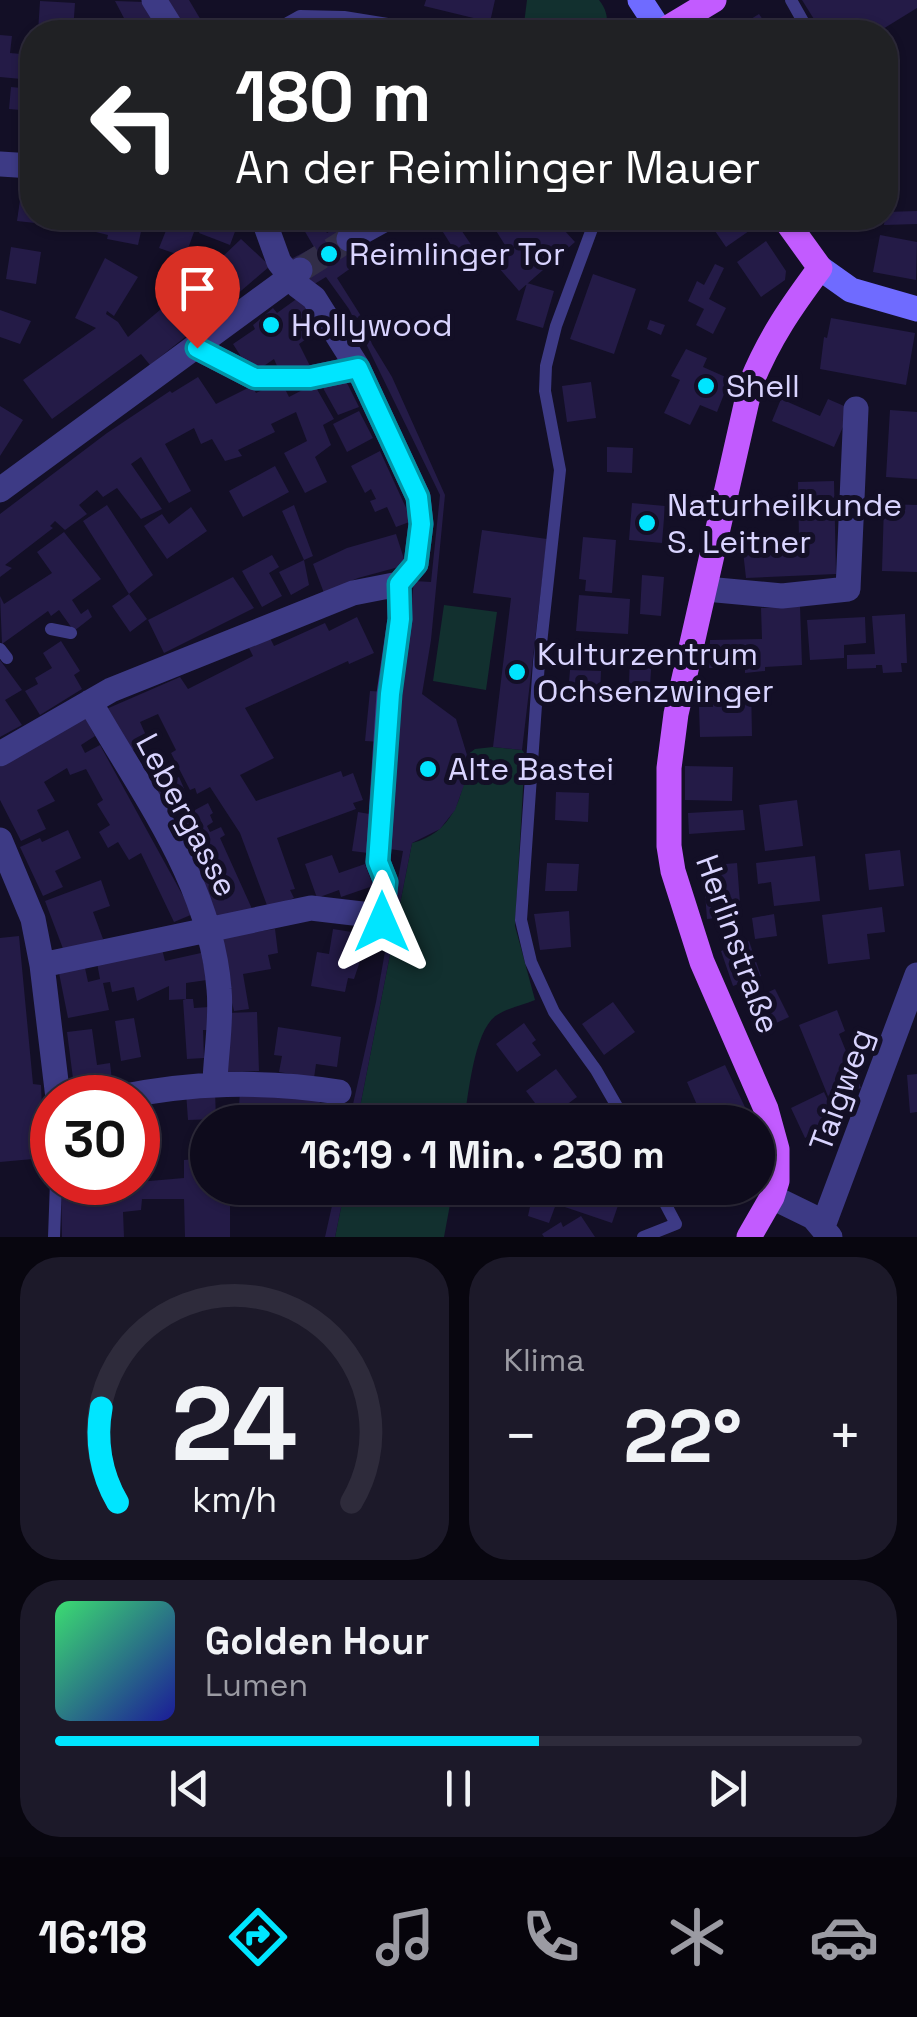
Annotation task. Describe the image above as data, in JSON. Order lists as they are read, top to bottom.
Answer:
{
  "streets": {
    "main road": ["Herlinstraße"],
    "street": ["Lebergasse", "Taigweg"]
  },
  "places": [
    "Reimlinger Tor",
    "Hollywood",
    "Shell",
    "Naturheilkunde S. Leitner",
    "Kulturzentrum Ochsenzwinger",
    "Alte Bastei"
  ],
  "page": {
    "turn": ["180 m", "An der Reimlinger Mauer"],
    "limit": "30",
    "trip": "16:19 · 1 Min. · 230 m",
    "tile": "Klima",
    "heat": ["−", "22°", "+"],
    "song": ["Golden Hour", "Lumen"],
    "tabs": "16:18",
    "gauge": ["24", "km/h"]
  }
}
